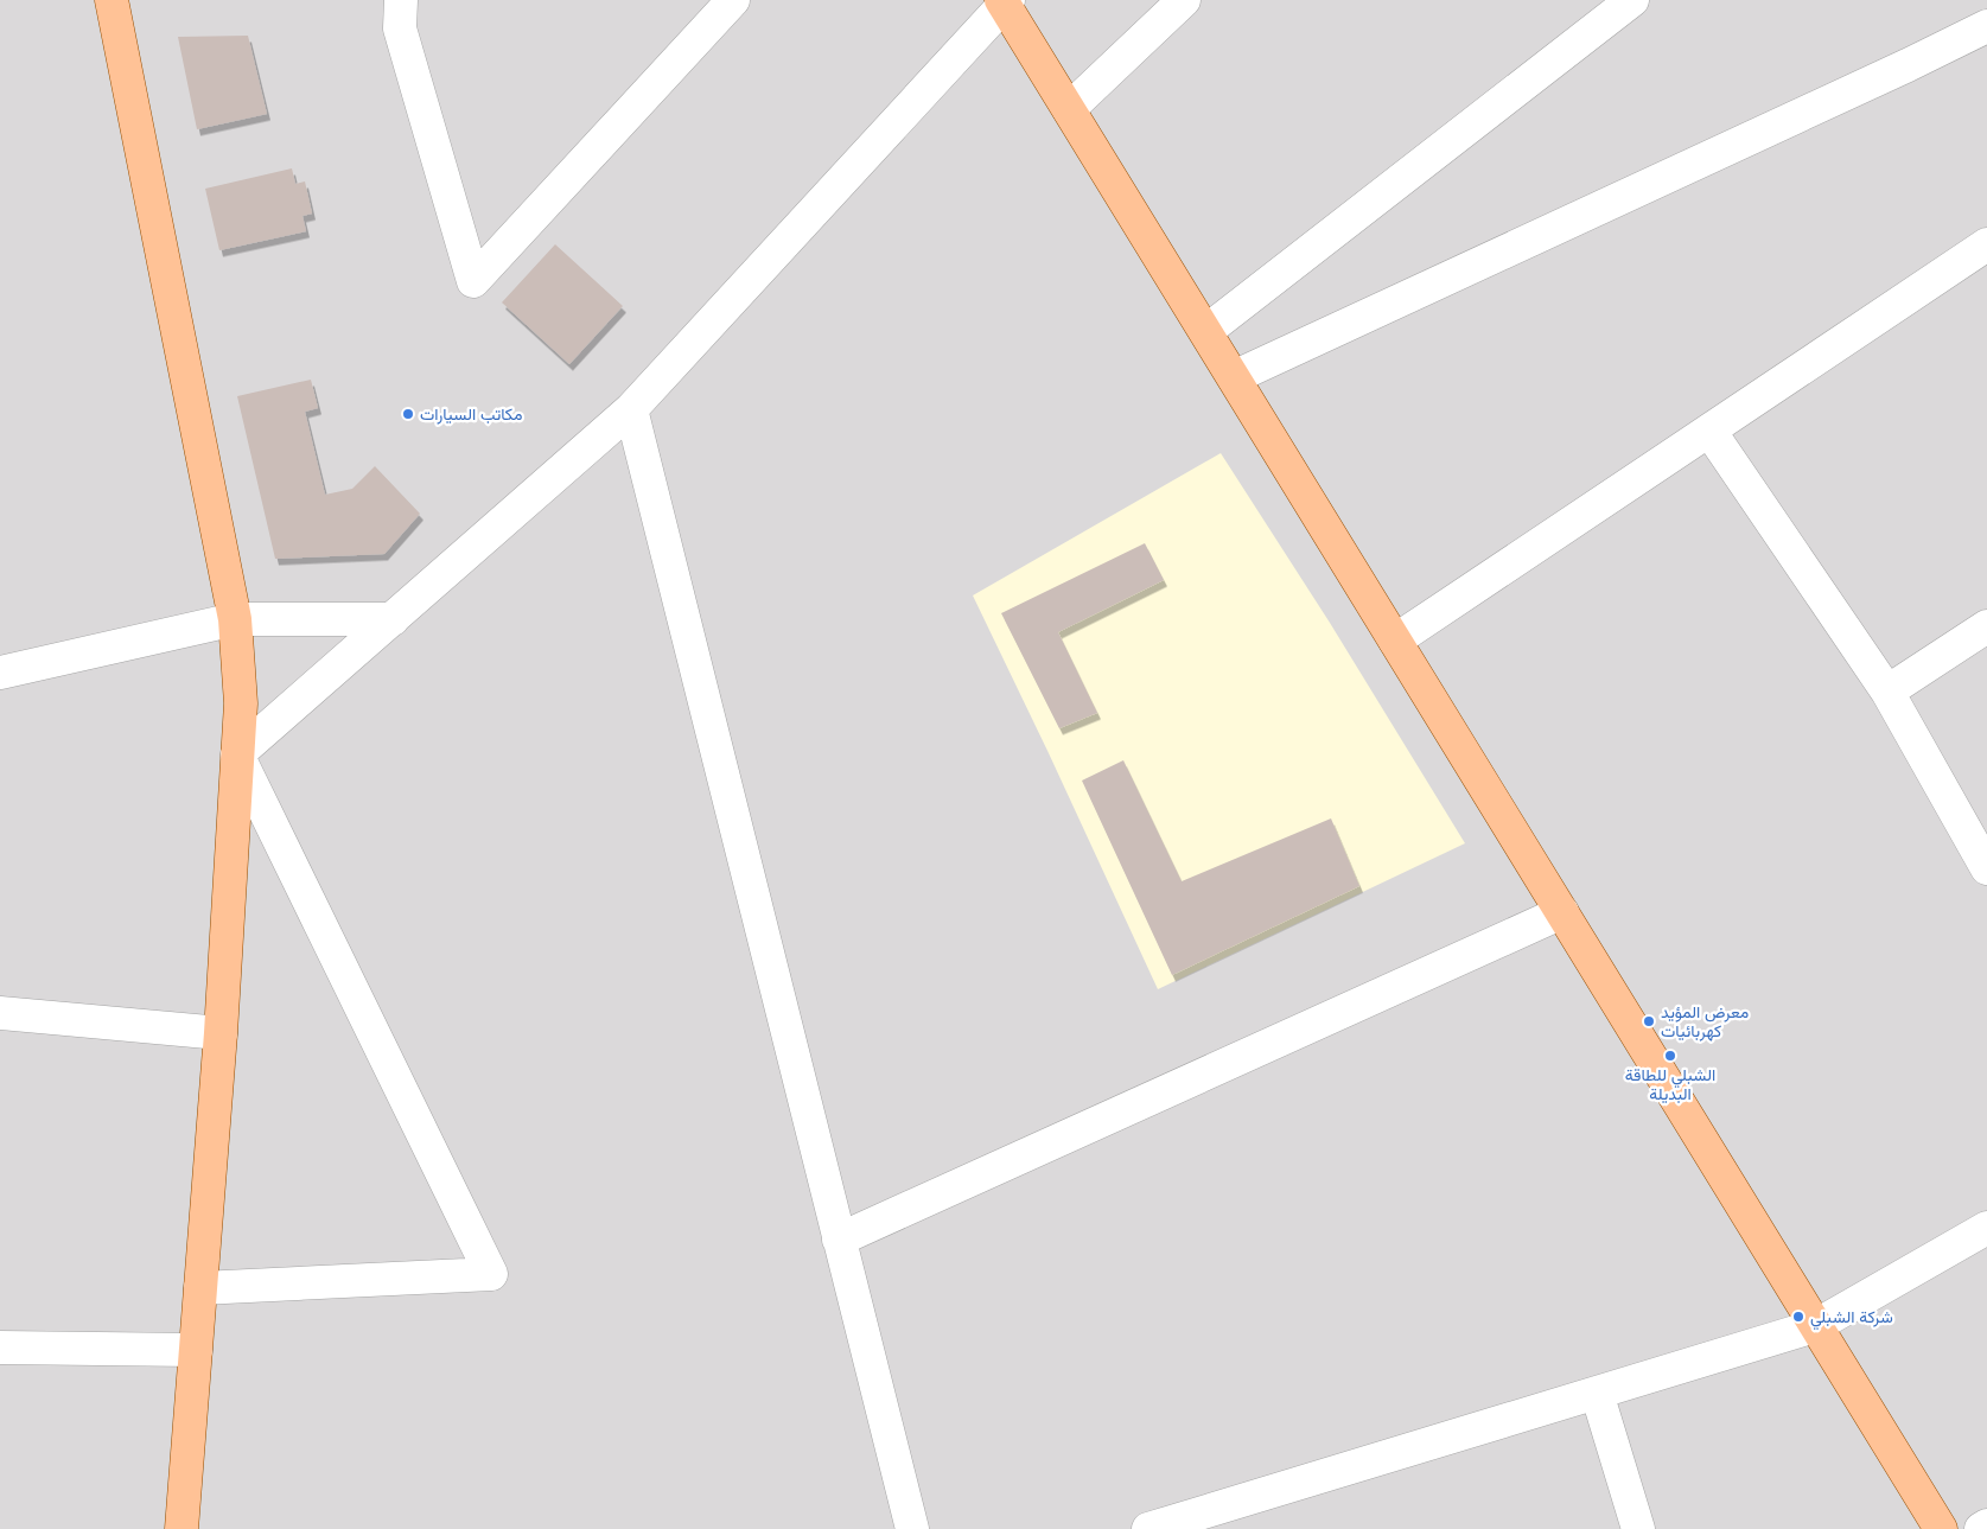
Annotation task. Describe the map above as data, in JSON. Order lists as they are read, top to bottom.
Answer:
{
  "places": [
    "مكاتب السيارات",
    "معرض المؤيد كهربائيات",
    "الشبلي للطاقة البديلة",
    "شركة الشبلي"
  ]
}
